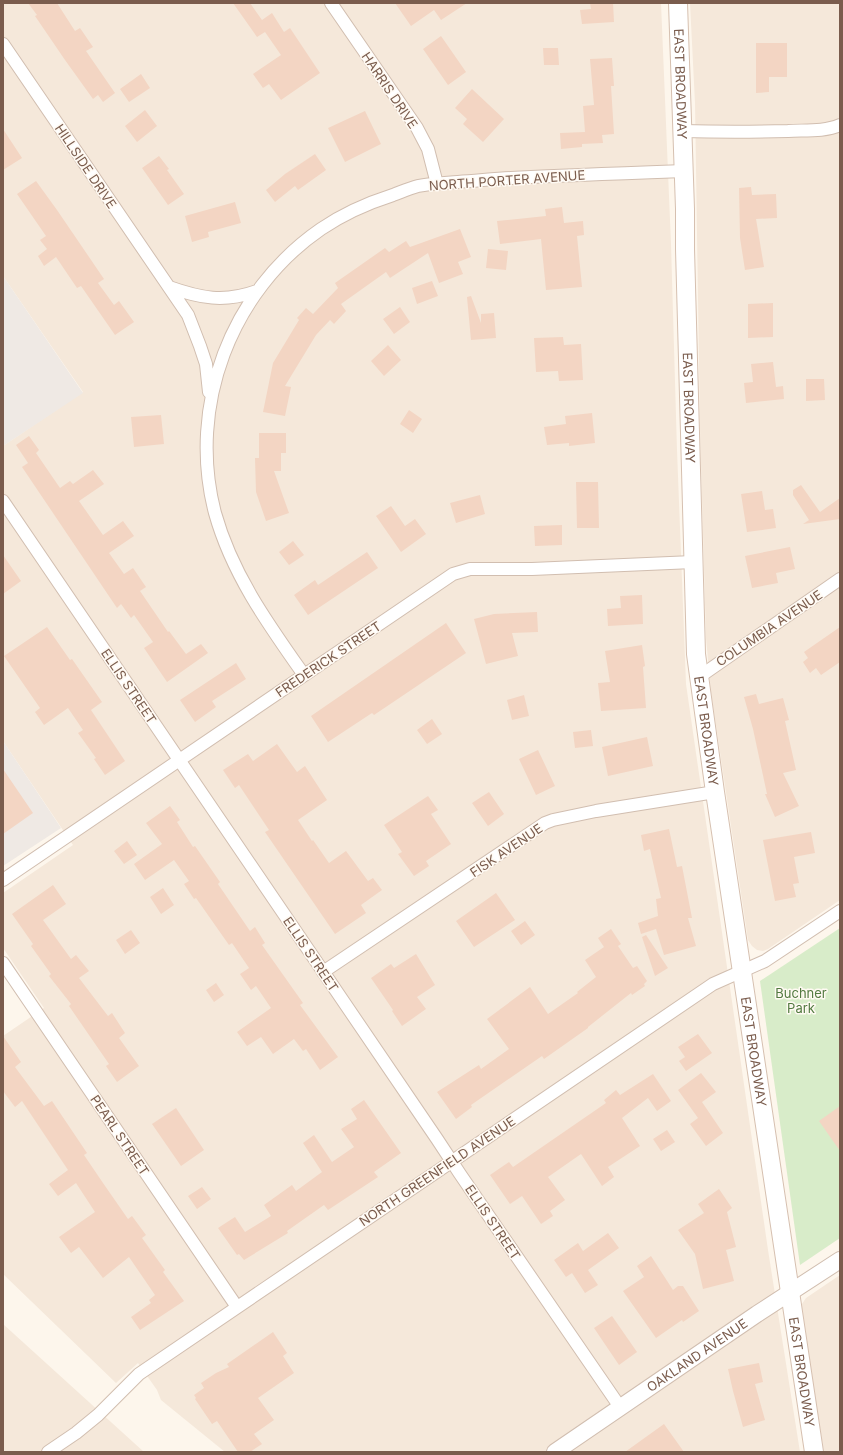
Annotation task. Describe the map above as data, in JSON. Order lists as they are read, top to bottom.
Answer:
{
  "streets": {
    "main road": ["EAST BROADWAY"],
    "street": [
      "HARRIS DRIVE",
      "HILLSIDE DRIVE",
      "NORTH PORTER AVENUE",
      "COLUMBIA AVENUE",
      "FREDERICK STREET",
      "ELLIS STREET",
      "FISK AVENUE",
      "PEARL STREET",
      "NORTH GREENFIELD AVENUE",
      "OAKLAND AVENUE"
    ]
  },
  "crossings": [
    ["EAST BROADWAY", "NORTH PORTER AVENUE"],
    ["EAST BROADWAY", "COLUMBIA AVENUE"],
    ["EAST BROADWAY", "FREDERICK STREET"],
    ["EAST BROADWAY", "FISK AVENUE"],
    ["EAST BROADWAY", "NORTH GREENFIELD AVENUE"],
    ["EAST BROADWAY", "OAKLAND AVENUE"],
    ["HARRIS DRIVE", "NORTH PORTER AVENUE"],
    ["HILLSIDE DRIVE", "NORTH PORTER AVENUE"],
    ["NORTH PORTER AVENUE", "FREDERICK STREET"],
    ["FREDERICK STREET", "ELLIS STREET"],
    ["ELLIS STREET", "FISK AVENUE"],
    ["ELLIS STREET", "NORTH GREENFIELD AVENUE"],
    ["ELLIS STREET", "OAKLAND AVENUE"],
    ["PEARL STREET", "NORTH GREENFIELD AVENUE"]
  ],
  "parks": ["Buchner Park"]
}
